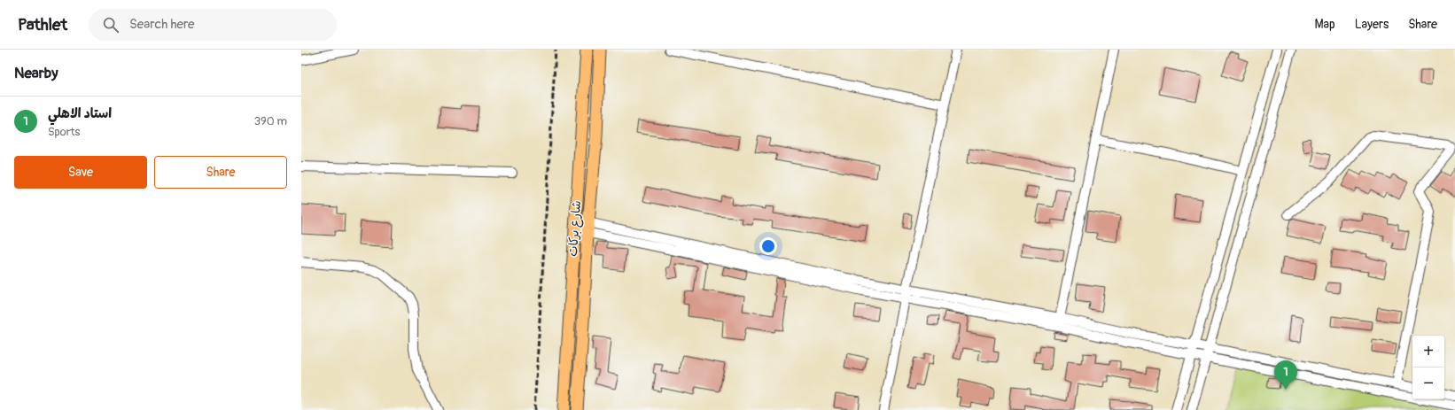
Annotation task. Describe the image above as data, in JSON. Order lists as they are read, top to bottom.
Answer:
{
  "streets": {
    "main road": ["شارع بركات"]
  },
  "page": {
    "header": "Pathlet",
    "search": "Search here",
    "nav": ["Map", "Layers", "Share"],
    "heading": "Nearby",
    "list": [
      {
        "mark": "1",
        "name": "استاد الاهلي",
        "note": "Sports",
        "value": "390 m"
      }
    ],
    "buttons": ["Save", "Share"],
    "map_buttons": ["+", "−"],
    "pins": "1"
  }
}
